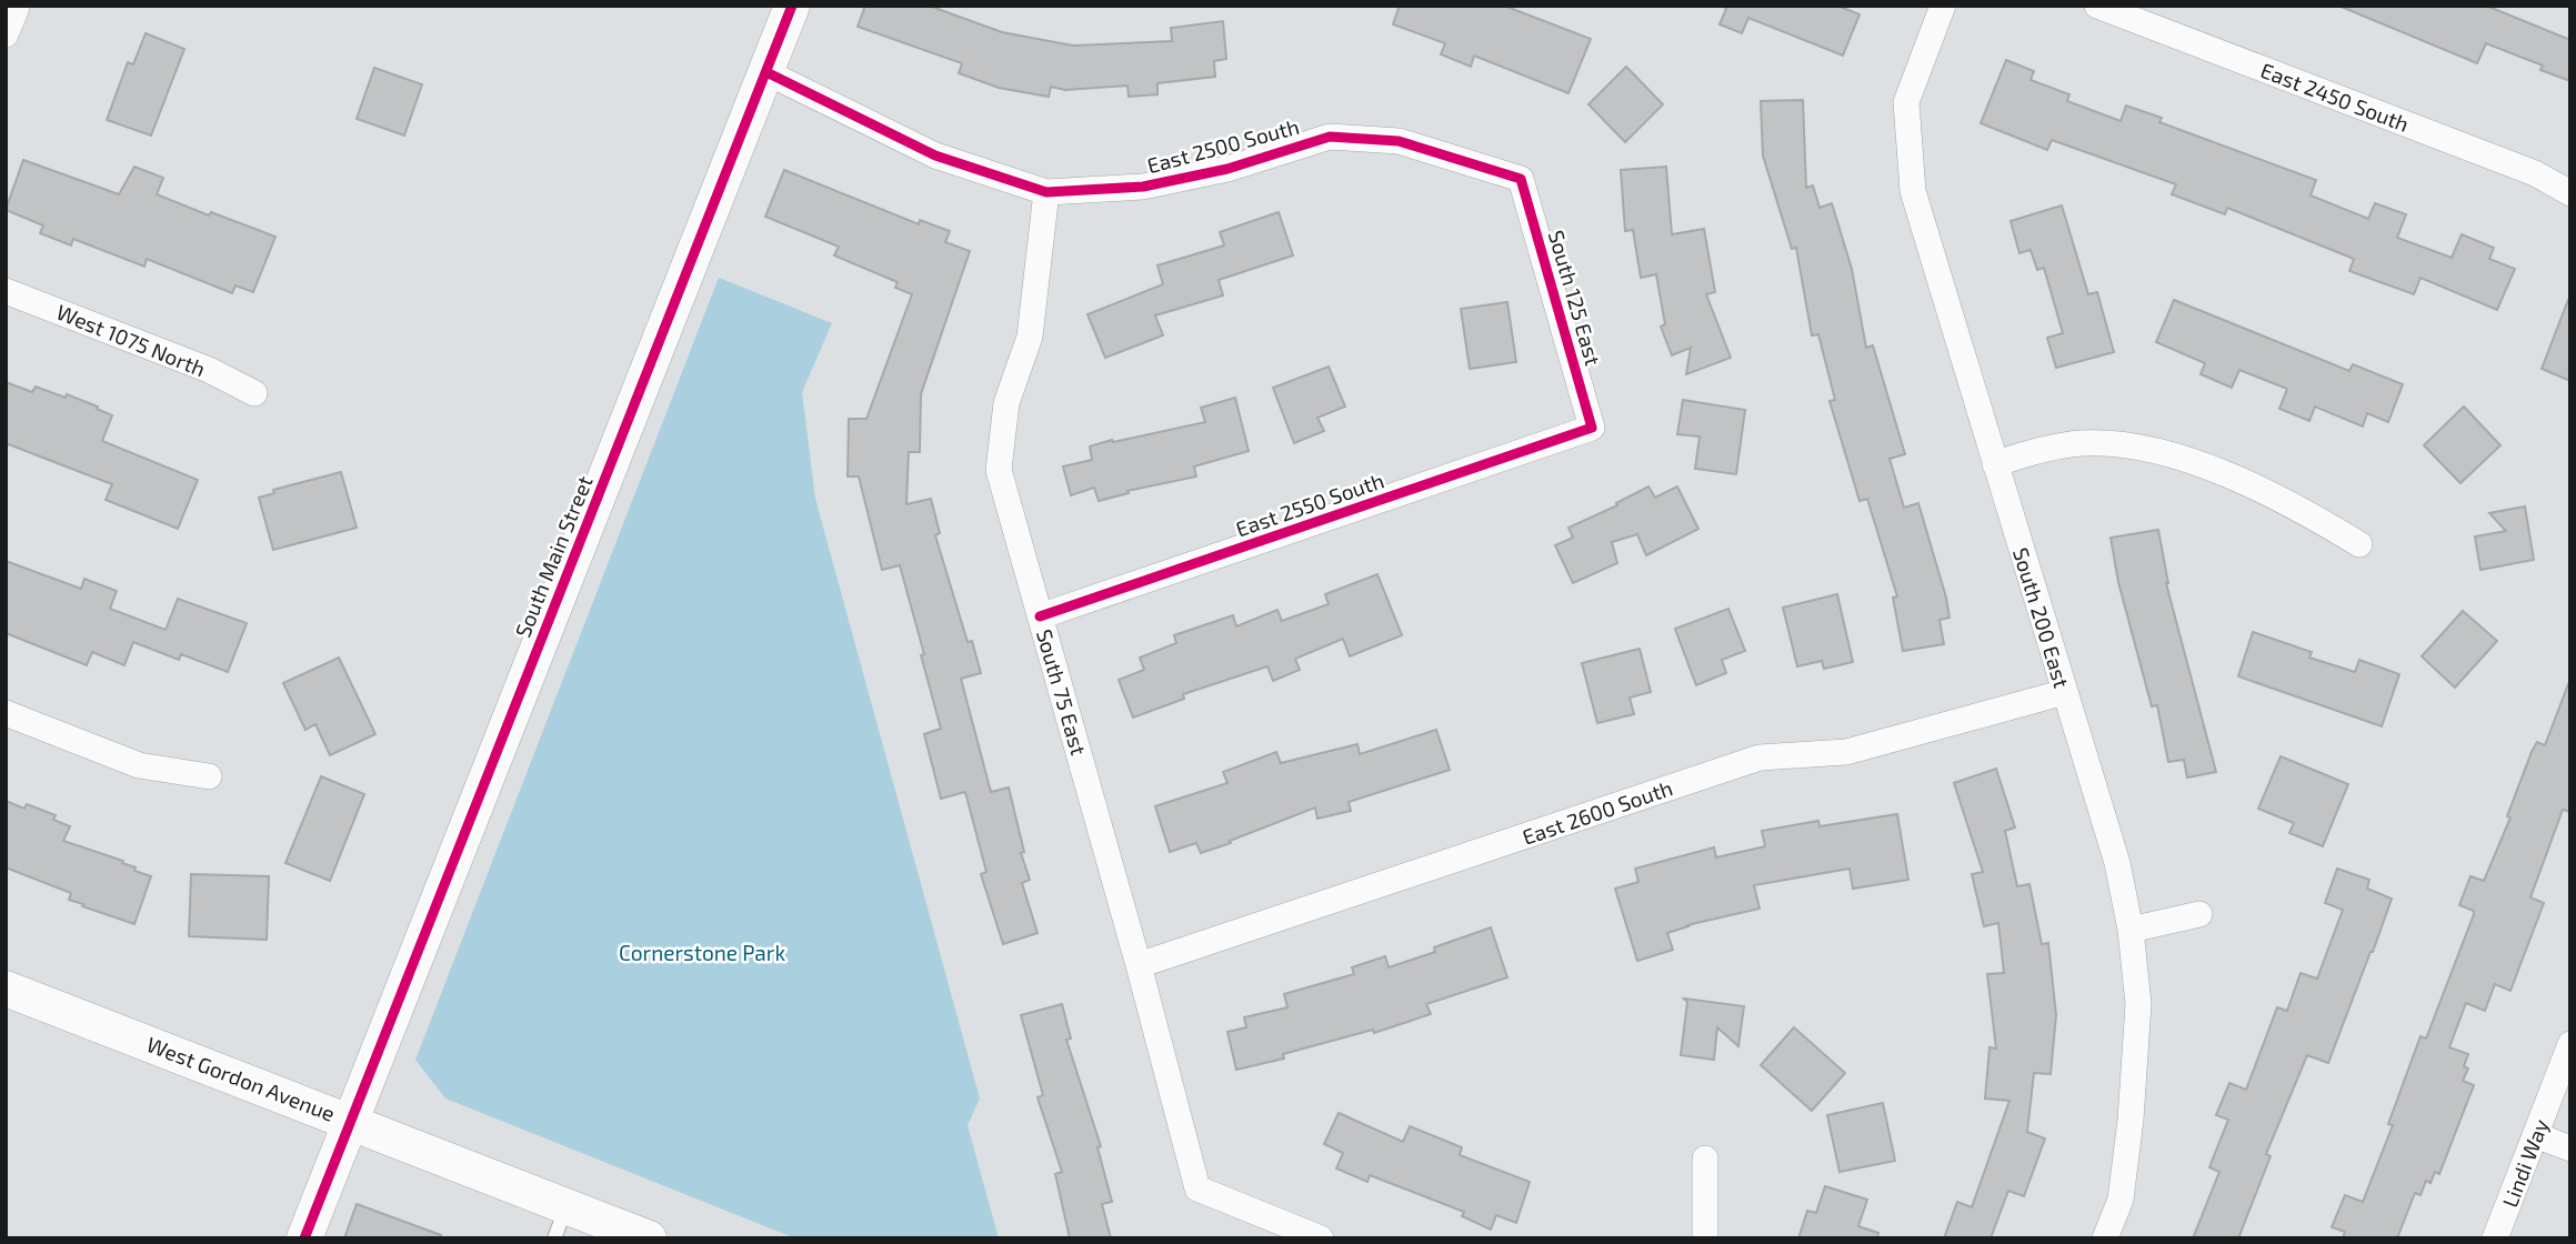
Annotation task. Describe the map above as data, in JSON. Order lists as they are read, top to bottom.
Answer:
{
  "streets": {
    "street": [
      "East 2450 South",
      "East 2500 South",
      "South 125 East",
      "West 1075 North",
      "East 2550 South",
      "South Main Street",
      "South 200 East",
      "South 75 East",
      "East 2600 South",
      "West Gordon Avenue",
      "Lindi Way"
    ]
  },
  "crossings": [
    ["East 2500 South", "South 125 East"],
    ["East 2500 South", "South Main Street"],
    ["East 2500 South", "South 75 East"],
    ["South 125 East", "East 2550 South"],
    ["East 2550 South", "South 75 East"],
    ["South Main Street", "West Gordon Avenue"],
    ["South 200 East", "East 2600 South"],
    ["South 75 East", "East 2600 South"]
  ],
  "parks": ["Cornerstone Park"]
}
